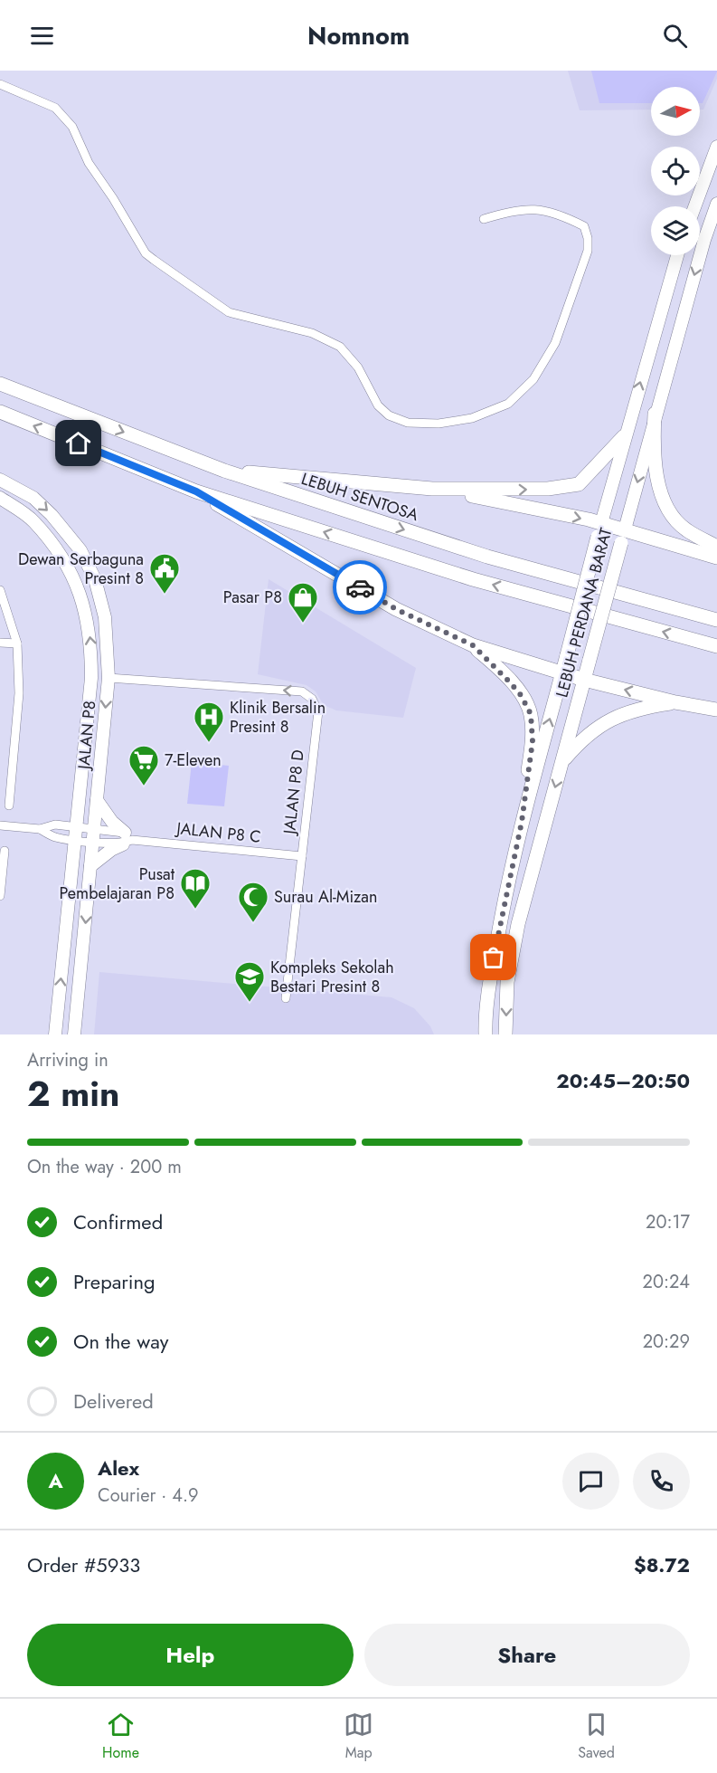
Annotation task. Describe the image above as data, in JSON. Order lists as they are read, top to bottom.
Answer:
{
  "streets": {
    "main road": ["LEBUH SENTOSA", "LEBUH PERDANA BARAT"],
    "street": ["JALAN P8", "JALAN P8 D", "JALAN P8 C"]
  },
  "crossings": [
    ["JALAN P8", "JALAN P8 D"],
    ["JALAN P8", "JALAN P8 C"],
    ["JALAN P8 D", "JALAN P8 C"]
  ],
  "places": {
    "public building": ["Dewan Serbaguna Presint 8"],
    "shop": ["Pasar P8"],
    "hospital": ["Klinik Bersalin Presint 8"],
    "supermarket": ["7-Eleven"],
    "library": ["Pusat Pembelajaran P8"],
    "mosque": ["Surau Al-Mizan"],
    "school or university": ["Kompleks Sekolah Bestari Presint 8"]
  },
  "north": "right",
  "page": {
    "header": "Nomnom",
    "heading": ["2 min", "Arriving in", "20:45–20:50"],
    "panel": [
      "Alex",
      "Courier · 4.9",
      "Order #5933",
      "$8.72"
    ],
    "bar": "On the way · 200 m",
    "list": [
      ["Confirmed", "20:17"],
      ["Preparing", "20:24"],
      ["On the way", "20:29"],
      "Delivered"
    ],
    "round": "A",
    "buttons": ["Help", "Share"],
    "tabs": ["Home", "Map", "Saved"]
  }
}
